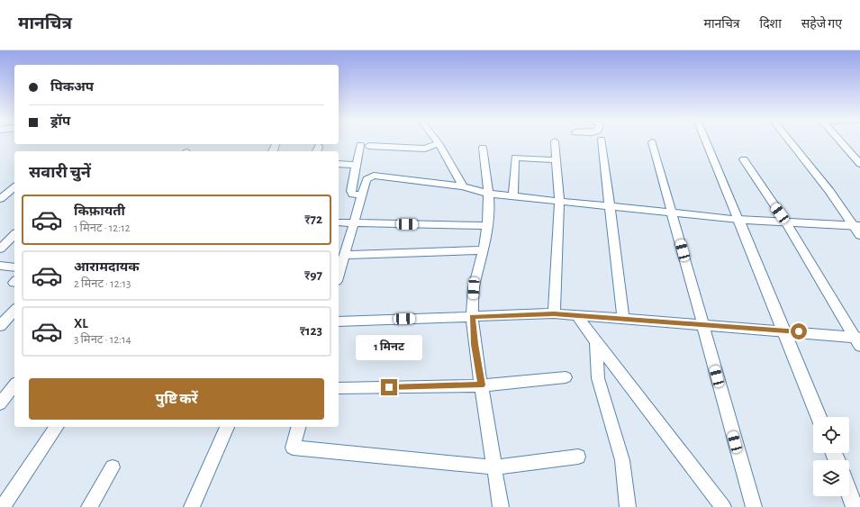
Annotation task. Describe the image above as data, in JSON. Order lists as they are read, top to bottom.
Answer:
{
  "page": {
    "header": "मानचित्र",
    "nav": ["मानचित्र", "दिशा", "सहेजे गए"],
    "banner": ["पिकअप", "ड्रॉप"],
    "heading": "सवारी चुनें",
    "list": [
      {
        "name": "किफ़ायती",
        "note": "1 मिनट · 12:12",
        "value": "₹72"
      },
      {
        "name": "आरामदायक",
        "note": "2 मिनट · 12:13",
        "value": "₹97"
      },
      {
        "name": "XL",
        "note": "3 मिनट · 12:14",
        "value": "₹123"
      }
    ],
    "bubble": "1 मिनट",
    "buttons": "पुष्टि करें"
  }
}
